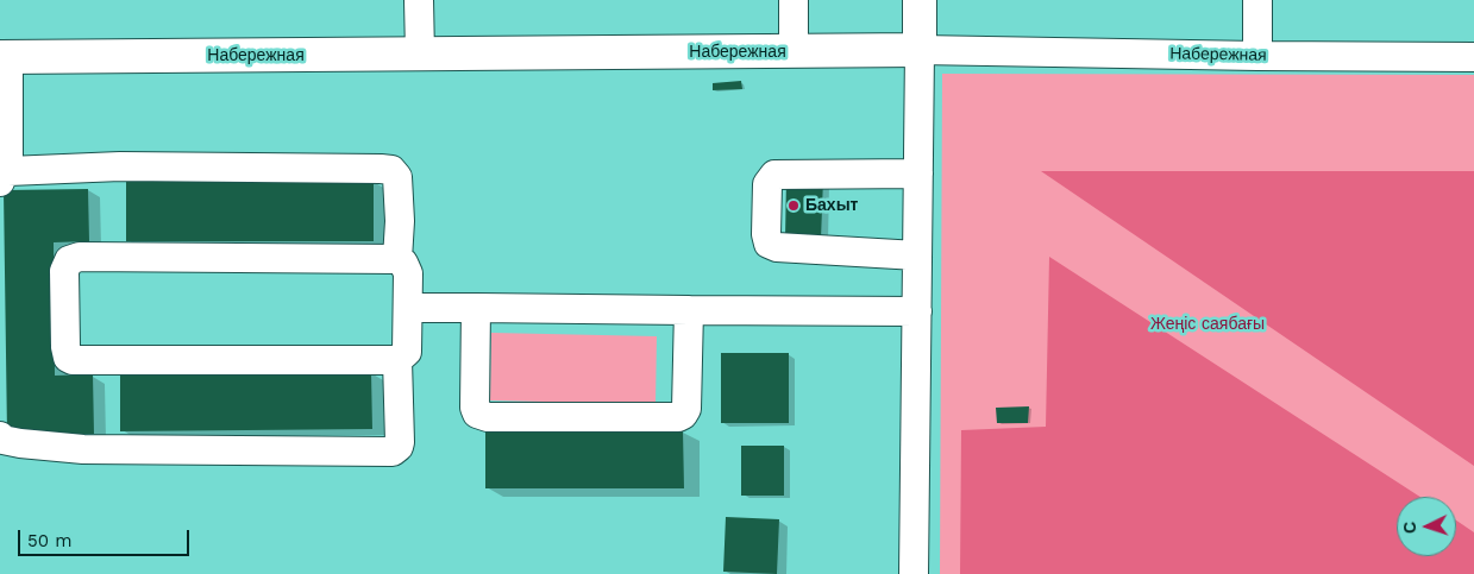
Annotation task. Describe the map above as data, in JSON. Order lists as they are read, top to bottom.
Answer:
{
  "streets": {
    "main road": ["Набережная"]
  },
  "parks": ["Жеңіс саябағы"],
  "places": ["Бахыт"],
  "scale_bar": "50 m",
  "north": "left"
}
